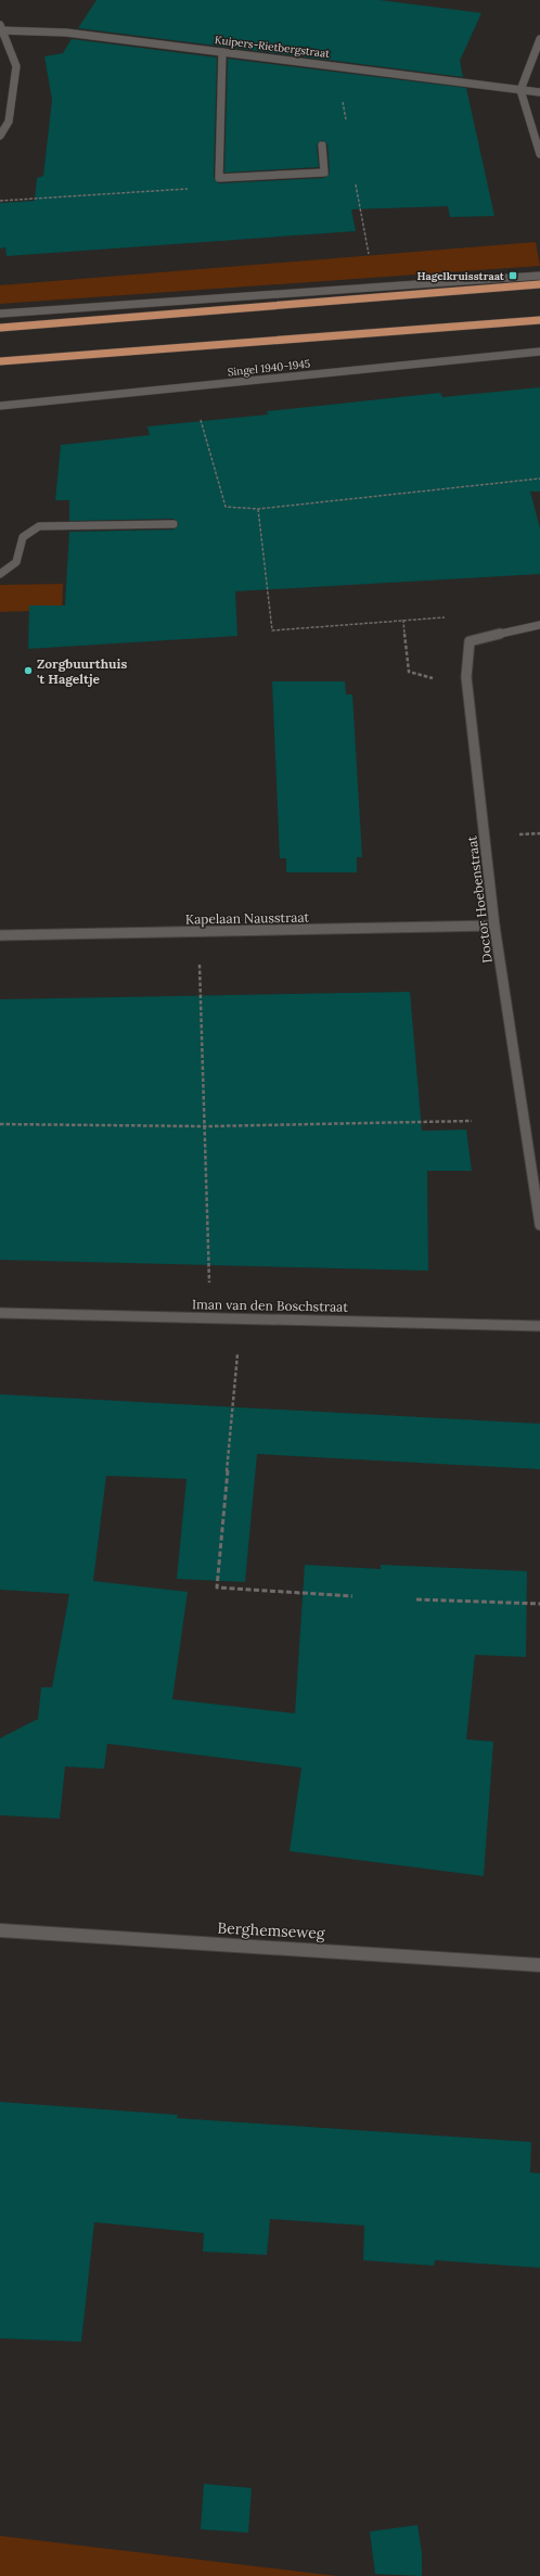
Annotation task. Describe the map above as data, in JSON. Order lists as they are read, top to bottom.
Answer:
{
  "streets": {
    "main road": ["Singel 1940-1945"],
    "street": [
      "Kuipers-Rietbergstraat",
      "Doctor Hoebenstraat",
      "Kapelaan Nausstraat",
      "Iman van den Boschstraat",
      "Berghemseweg"
    ]
  },
  "crossings": [
    ["Doctor Hoebenstraat", "Kapelaan Nausstraat"]
  ],
  "places": {
    "transit": ["Hagelkruisstraat"],
    "other": ["Zorgbuurthuis 't Hageltje"]
  }
}
